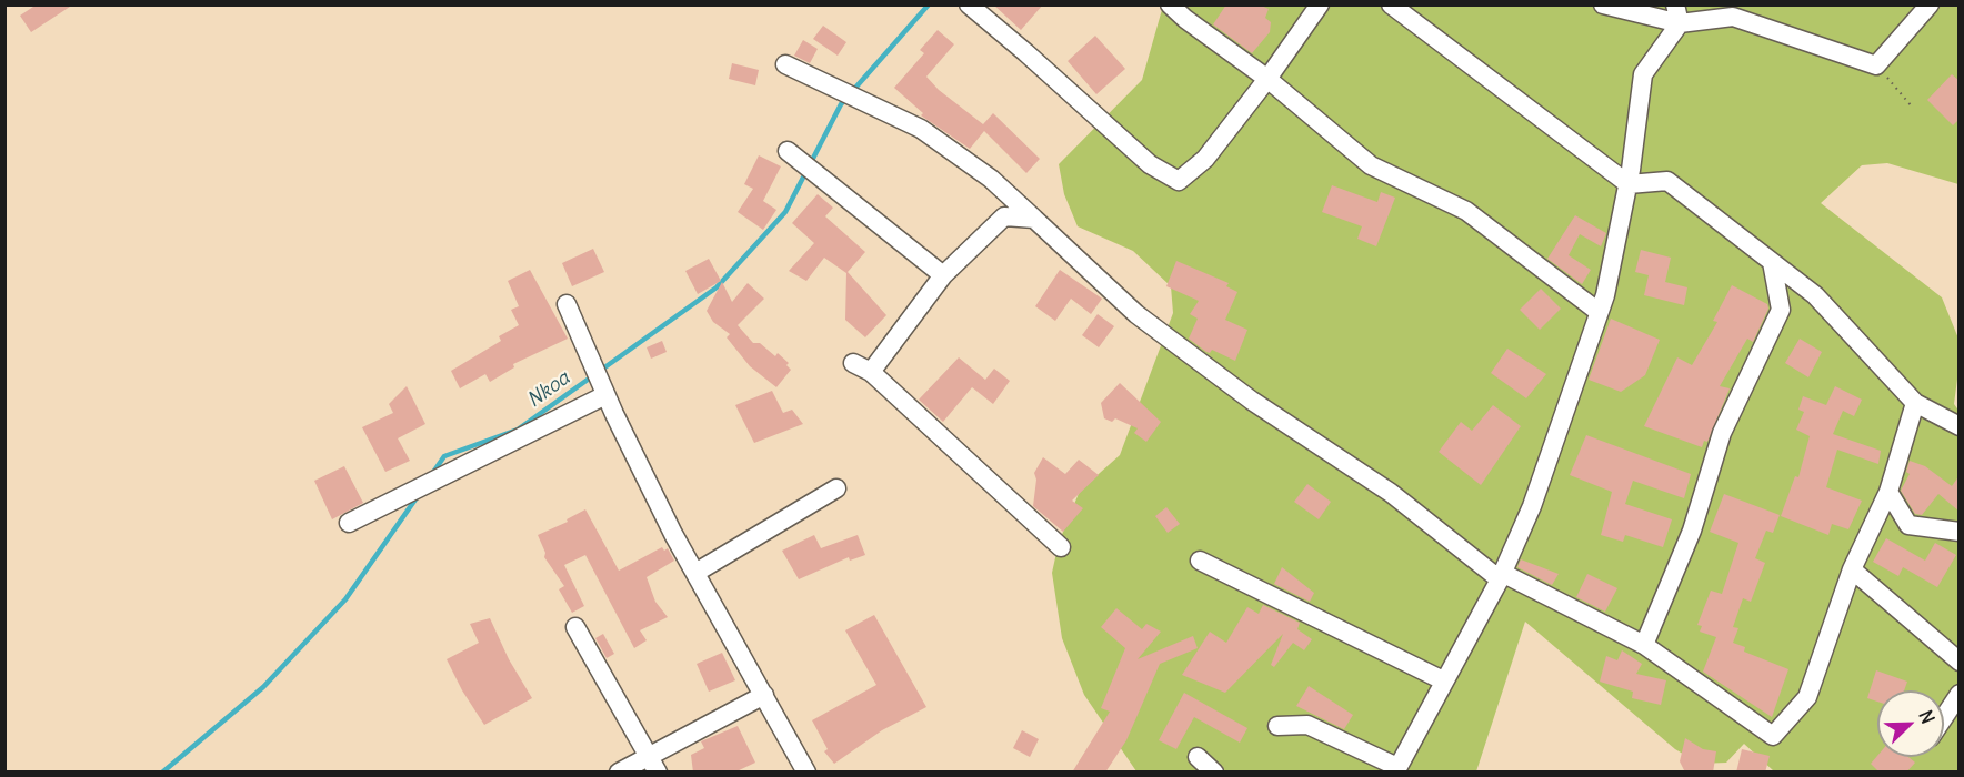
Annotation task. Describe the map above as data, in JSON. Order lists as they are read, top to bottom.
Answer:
{
  "water": ["Nkoa"],
  "north": "top right"
}
